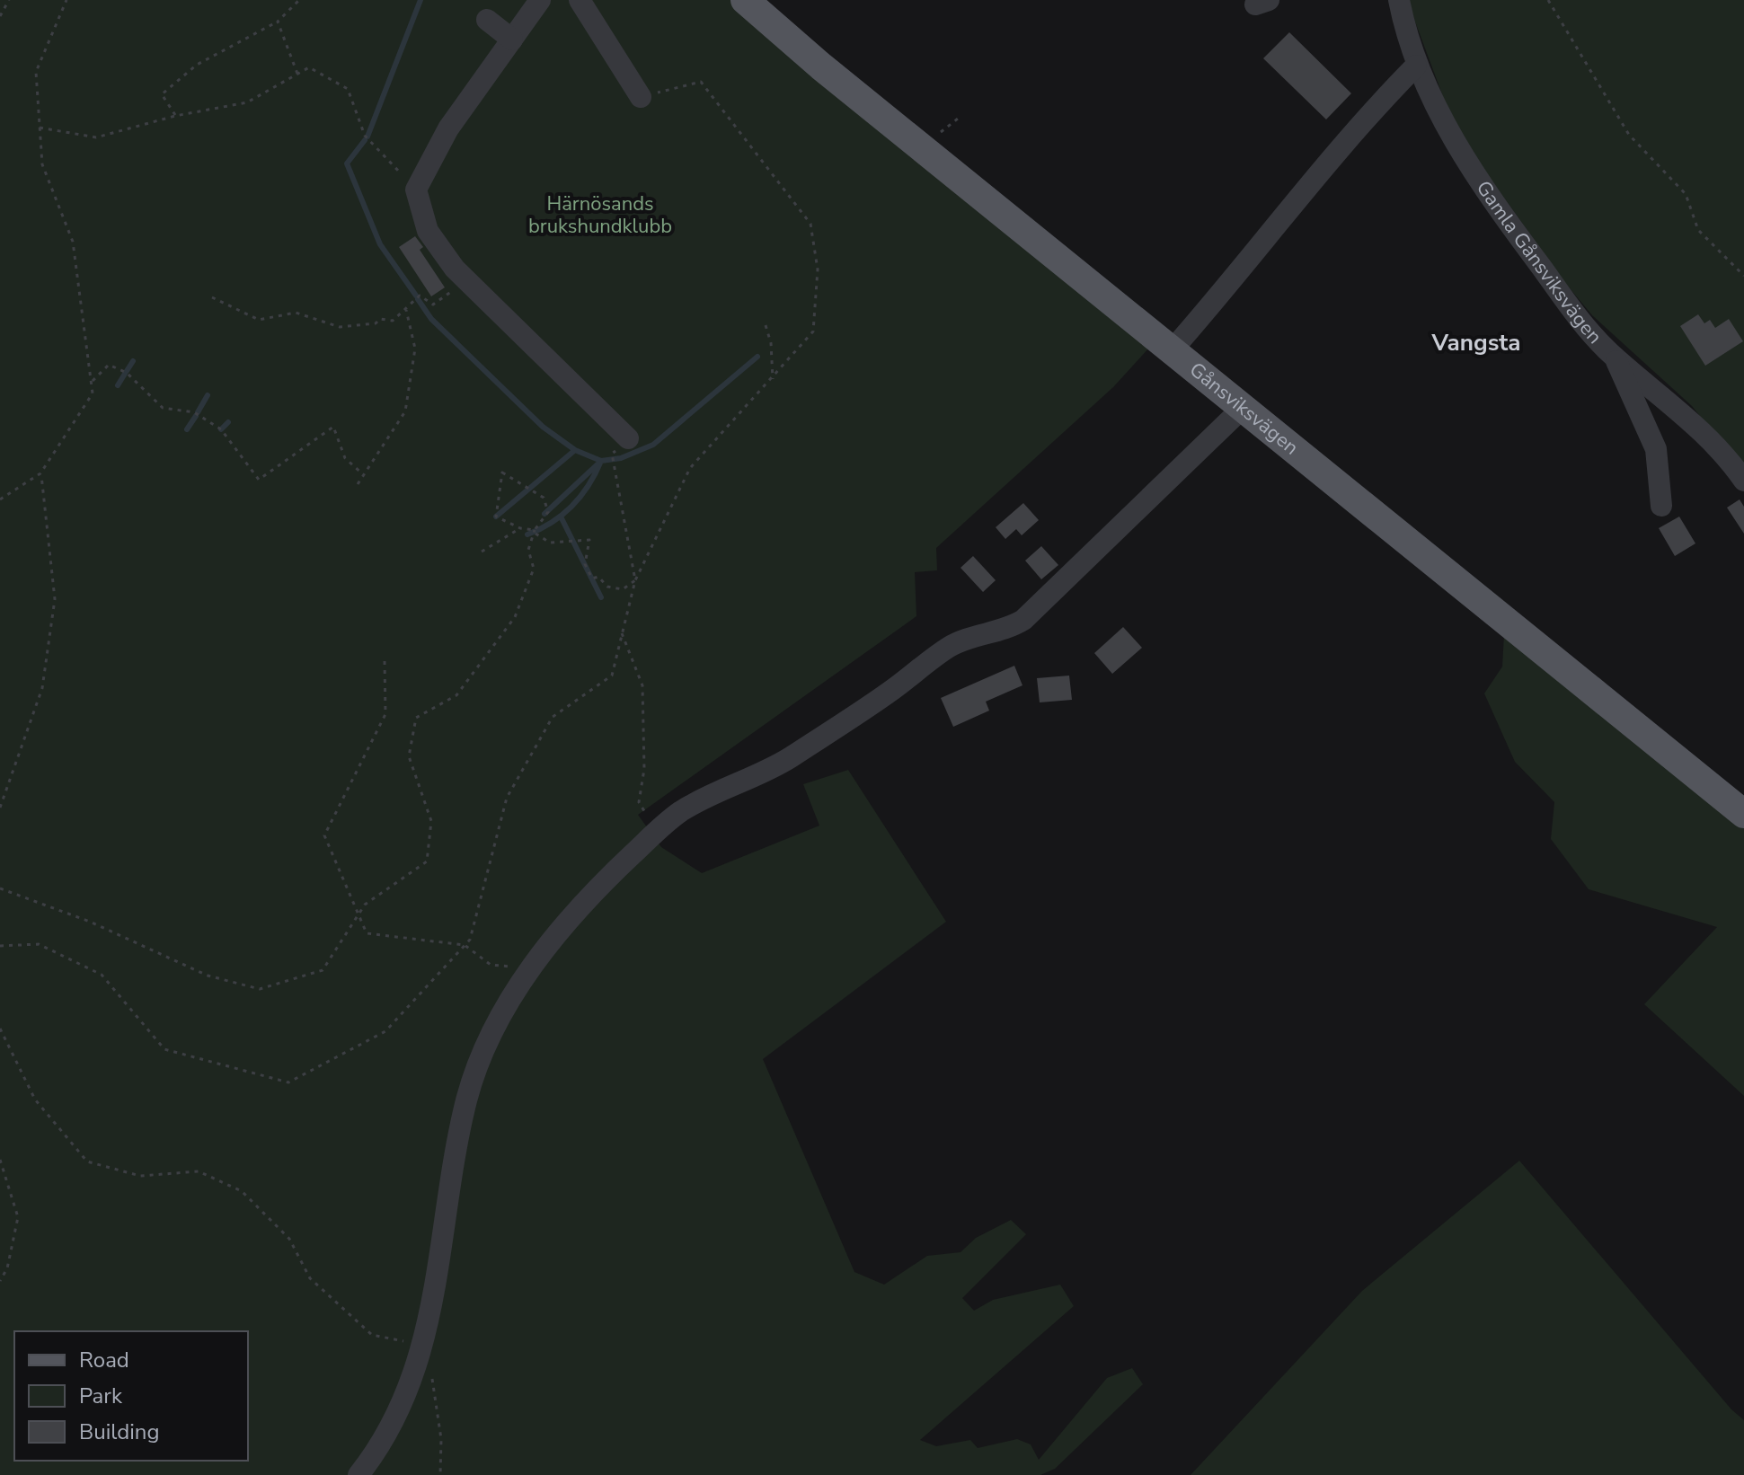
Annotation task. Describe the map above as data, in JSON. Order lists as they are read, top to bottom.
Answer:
{
  "streets": {
    "main road": ["Gånsviksvägen"],
    "street": ["Gamla Gånsviksvägen"]
  },
  "districts": ["Vangsta"],
  "parks": ["Härnösands brukshundklubb"],
  "legend": ["Road", "Park", "Building"]
}
